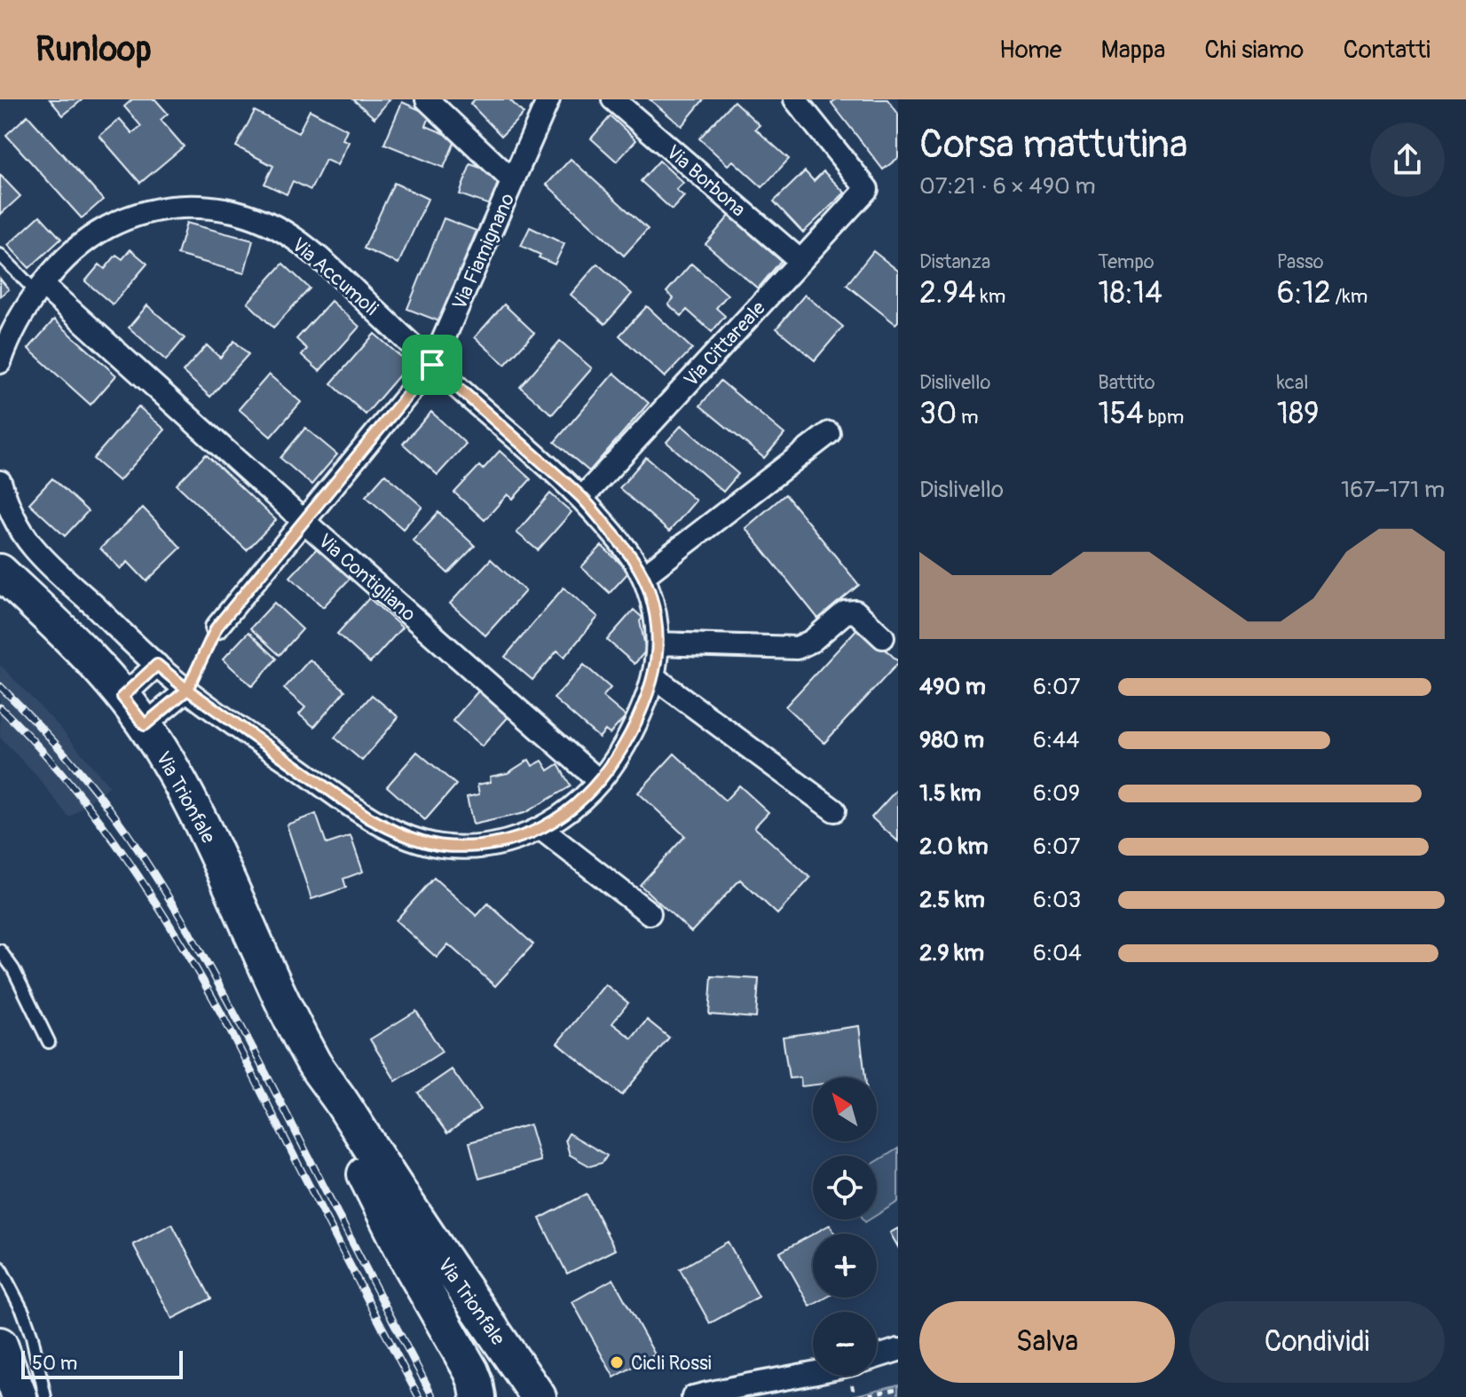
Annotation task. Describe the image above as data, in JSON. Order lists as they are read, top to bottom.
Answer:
{
  "streets": {
    "main road": ["Via Trionfale"],
    "street": [
      "Via Borbona",
      "Via Fiamignano",
      "Via Accumoli",
      "Via Cittareale",
      "Via Contigliano"
    ]
  },
  "crossings": [
    ["Via Borbona", "Via Cittareale"],
    ["Via Fiamignano", "Via Accumoli"],
    ["Via Fiamignano", "Via Contigliano"],
    ["Via Accumoli", "Via Cittareale"],
    ["Via Accumoli", "Via Contigliano"]
  ],
  "places": ["Cicli Rossi"],
  "scale_bar": "50 m",
  "north": "top left",
  "page": {
    "header": "Runloop",
    "nav": [
      "Home",
      "Mappa",
      "Chi siamo",
      "Contatti"
    ],
    "heading": ["Corsa mattutina", "07:21 · 6 × 490 m"],
    "stats": [
      ["Distanza", "2.94 km"],
      ["Tempo", "18:14"],
      ["Passo", "6:12 /km"],
      ["Dislivello", "30 m"],
      ["Battito", "154 bpm"],
      ["kcal", "189"]
    ],
    "chart": ["Dislivello", "167–171 m"],
    "list": [
      {
        "name": "490 m",
        "note": "6:07"
      },
      {
        "name": "980 m",
        "note": "6:44"
      },
      {
        "name": "1.5 km",
        "note": "6:09"
      },
      {
        "name": "2.0 km",
        "note": "6:07"
      },
      {
        "name": "2.5 km",
        "note": "6:03"
      },
      {
        "name": "2.9 km",
        "note": "6:04"
      }
    ],
    "map_buttons": ["+", "−"],
    "buttons": ["Salva", "Condividi"],
    "scale": "50 m"
  }
}
